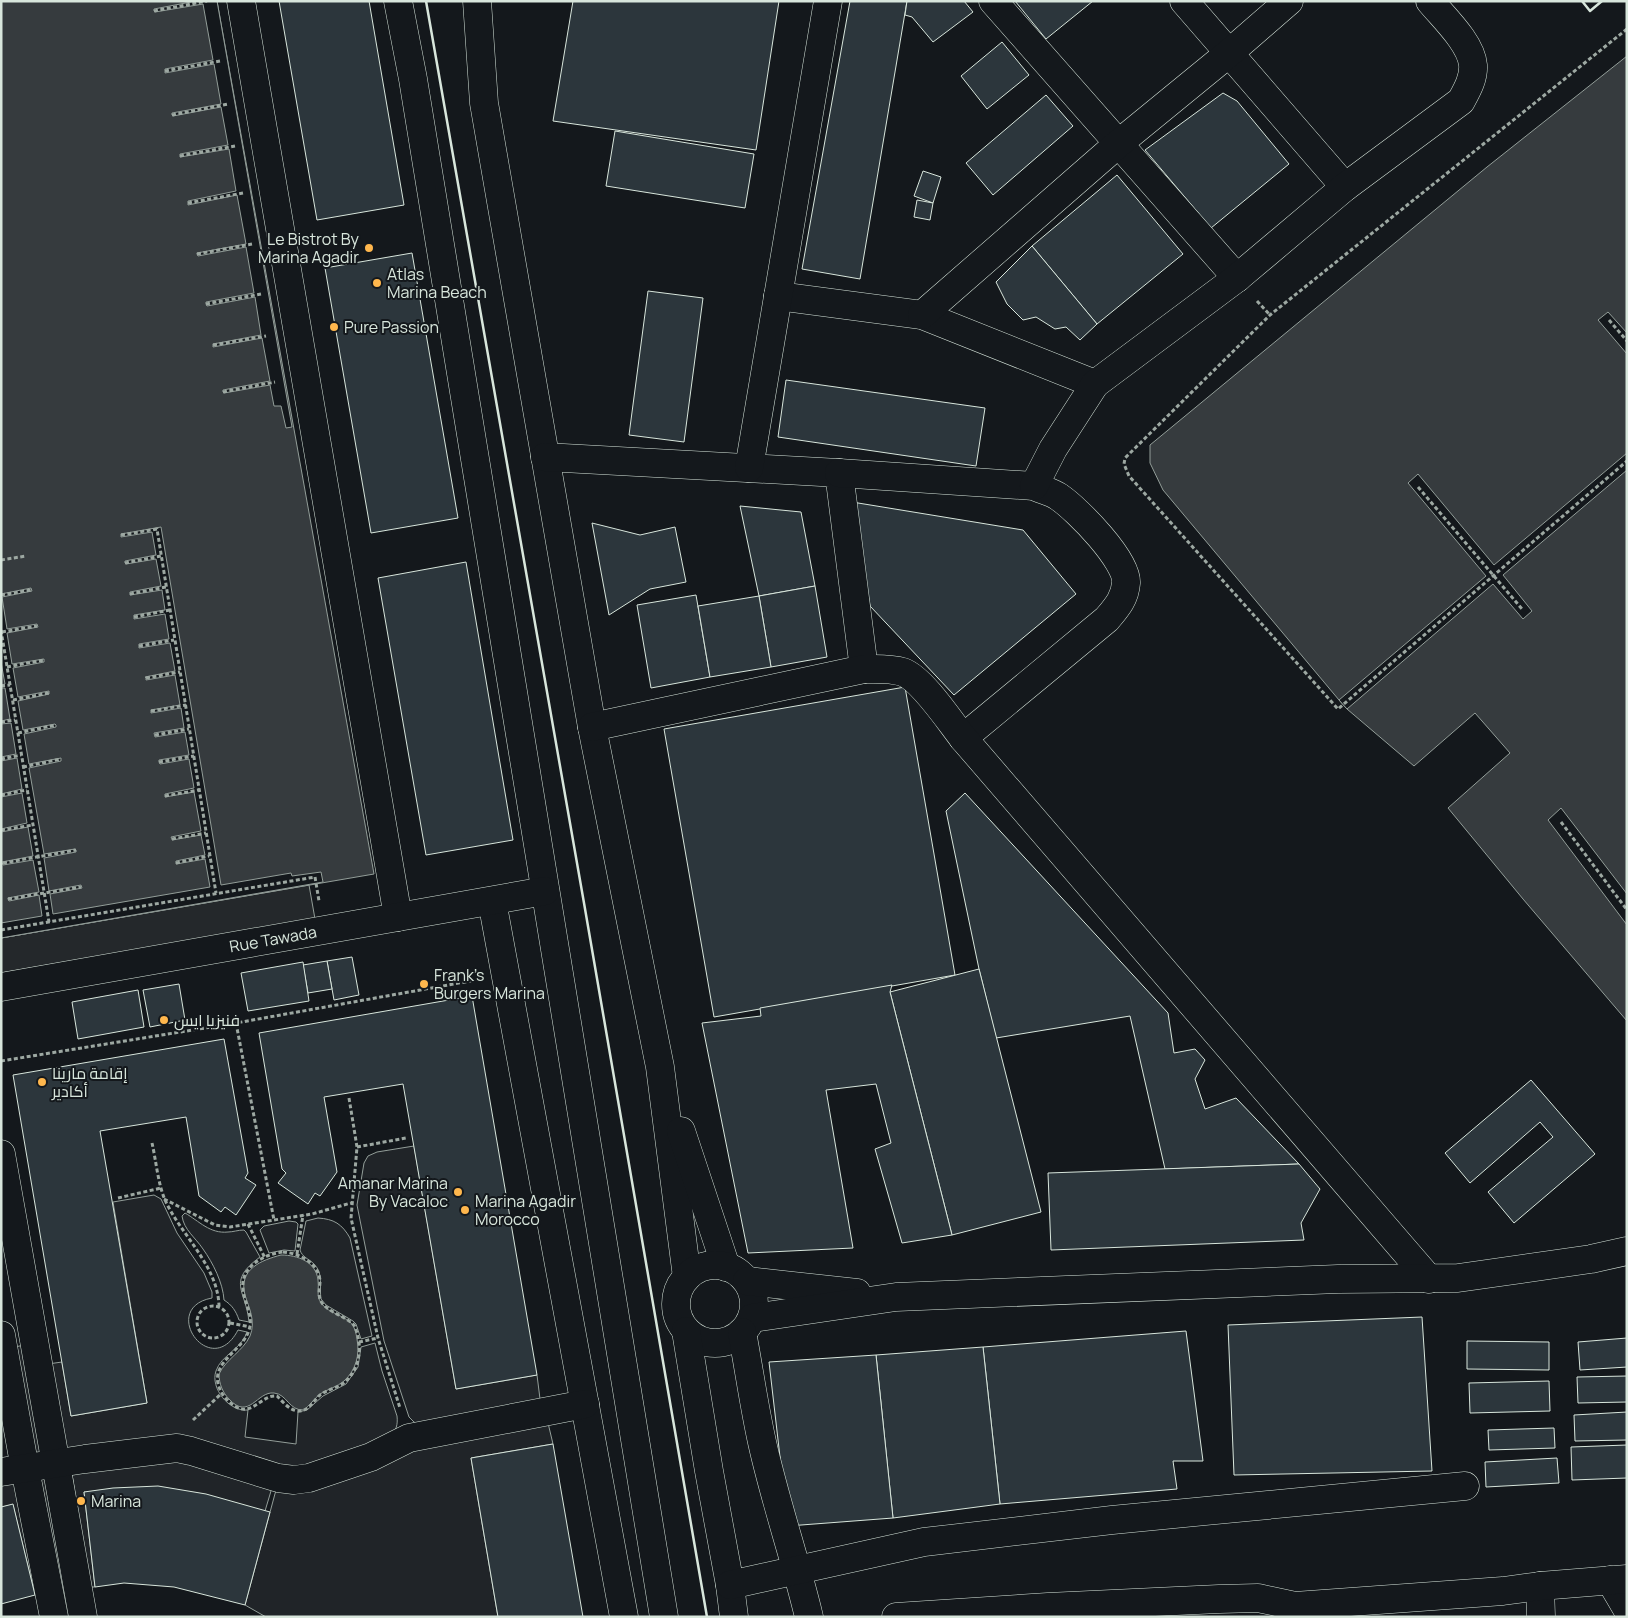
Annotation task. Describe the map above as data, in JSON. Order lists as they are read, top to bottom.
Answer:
{
  "streets": {
    "street": ["Rue Tawada"]
  },
  "places": [
    "Le Bistrot By Marina Agadir",
    "Atlas Marina Beach",
    "Pure Passion",
    "Frank’s Burgers Marina",
    "فنيزيا ايس",
    "إقامة مارينا أكادير",
    "Amanar Marina By Vacaloc",
    "Marina Agadir Morocco",
    "Marina"
  ]
}
